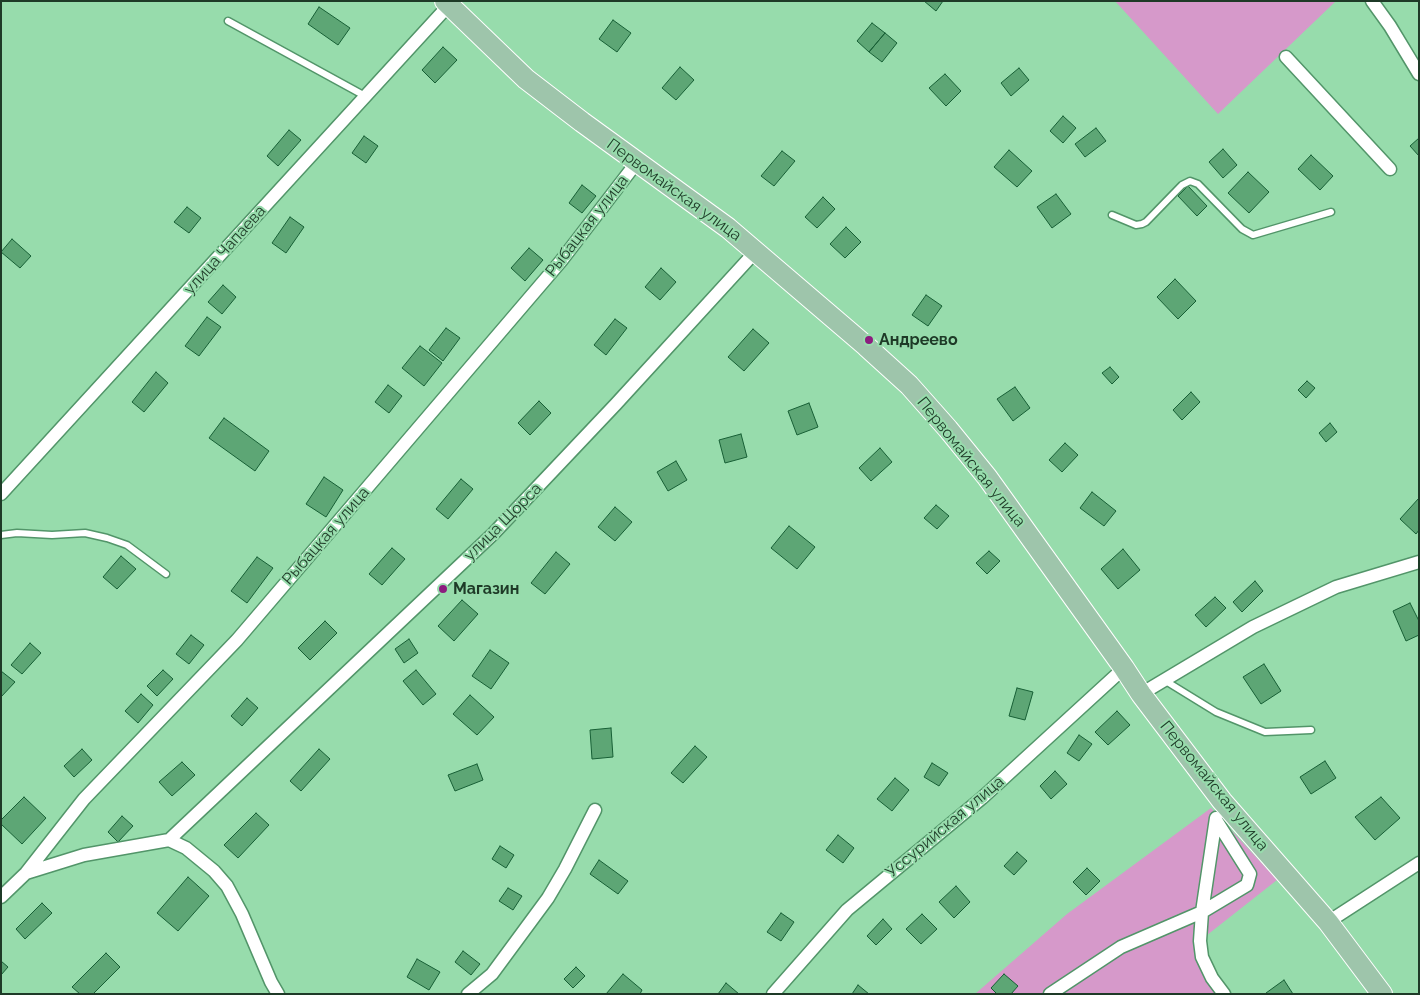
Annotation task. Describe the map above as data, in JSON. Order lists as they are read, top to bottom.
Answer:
{
  "streets": {
    "main road": ["Первомайская улица"],
    "street": [
      "Рыбацкая улица",
      "улица Чапаева",
      "улица Щорса",
      "Уссурийская улица"
    ]
  },
  "crossings": [
    ["Первомайская улица", "Рыбацкая улица"],
    ["Первомайская улица", "улица Чапаева"],
    ["Первомайская улица", "улица Щорса"],
    ["Первомайская улица", "Уссурийская улица"]
  ],
  "places": ["Андреево", "Магазин"]
}
